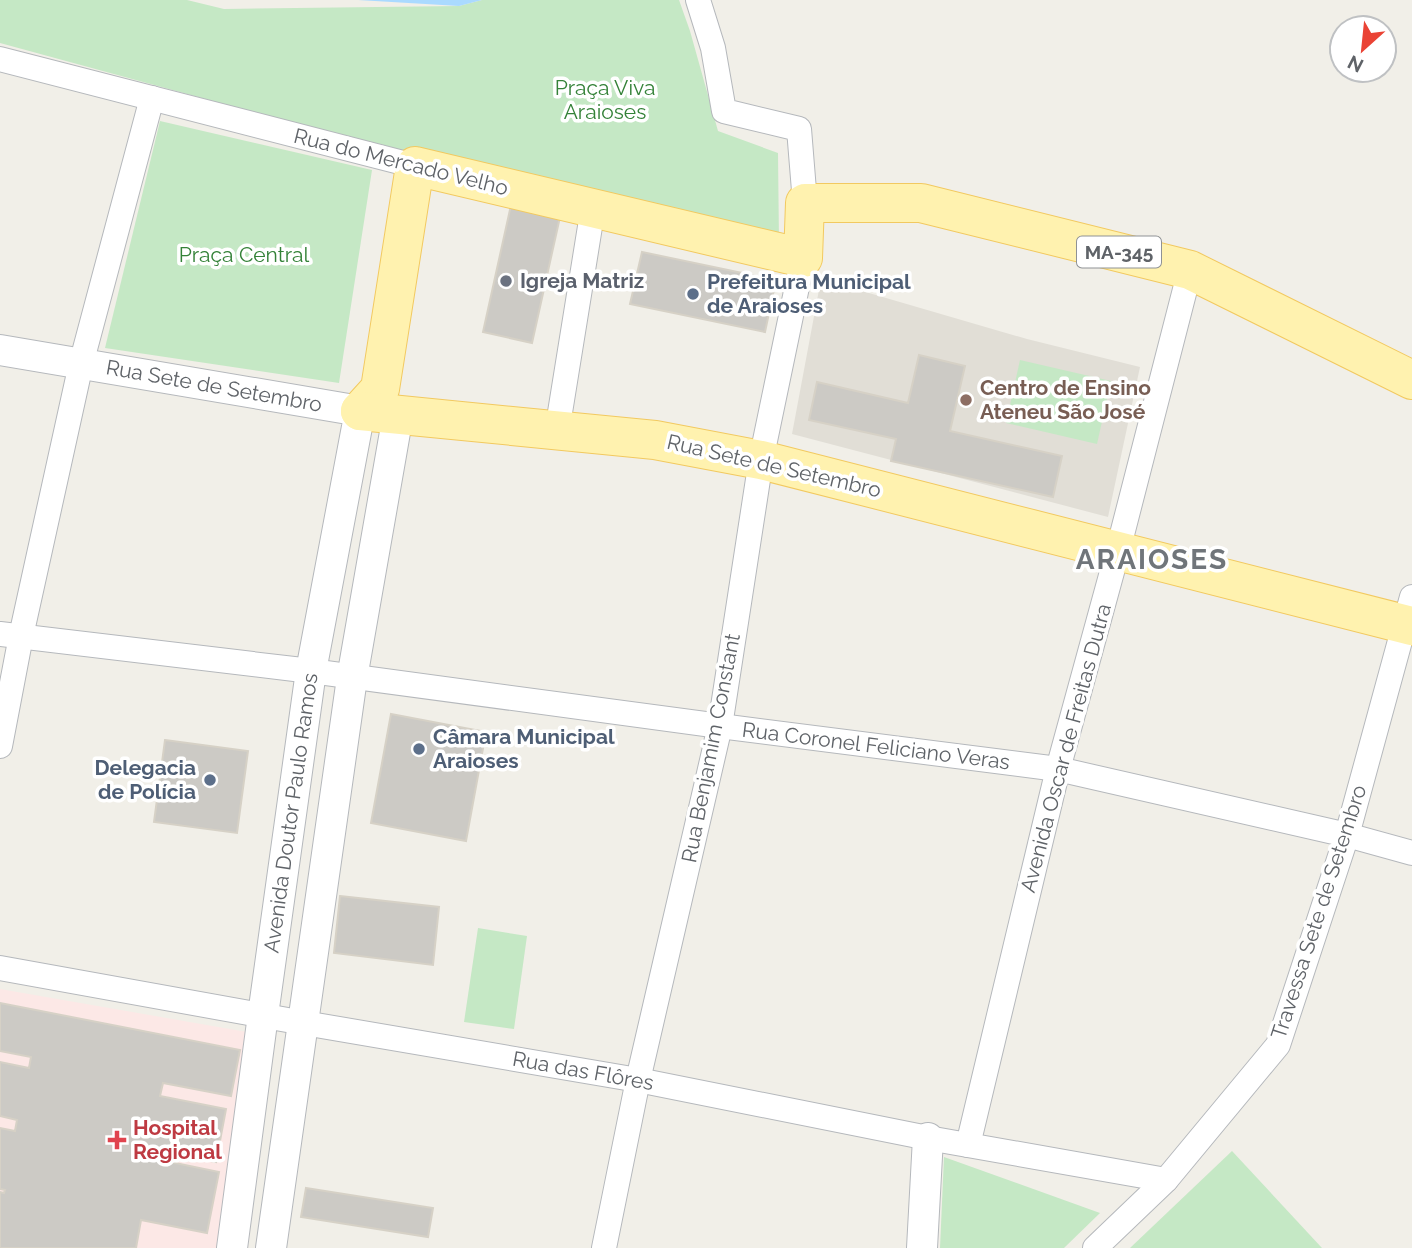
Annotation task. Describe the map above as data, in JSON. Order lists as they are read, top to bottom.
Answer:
{
  "streets": {
    "main road": [
      "Rua do Mercado Velho",
      "MA-345",
      "Rua Sete de Setembro",
      "Rua Benjamim Constant",
      "Avenida Doutor Paulo Ramos"
    ],
    "street": [
      "Rua Coronel Feliciano Veras",
      "Avenida Oscar de Freitas Dutra",
      "Travessa Sete de Setembro",
      "Rua das Flôres"
    ]
  },
  "crossings": [
    ["Rua do Mercado Velho", "Rua Benjamim Constant"],
    ["Rua do Mercado Velho", "Avenida Doutor Paulo Ramos"],
    ["MA-345", "Rua Benjamim Constant"],
    ["MA-345", "Avenida Oscar de Freitas Dutra"],
    ["Rua Sete de Setembro", "Rua Benjamim Constant"],
    ["Rua Sete de Setembro", "Avenida Oscar de Freitas Dutra"],
    ["Rua Sete de Setembro", "Avenida Doutor Paulo Ramos"],
    ["Rua Sete de Setembro", "Travessa Sete de Setembro"],
    ["Rua Coronel Feliciano Veras", "Rua Benjamim Constant"],
    ["Rua Coronel Feliciano Veras", "Avenida Oscar de Freitas Dutra"],
    ["Rua Coronel Feliciano Veras", "Avenida Doutor Paulo Ramos"],
    ["Rua Coronel Feliciano Veras", "Travessa Sete de Setembro"],
    ["Rua Benjamim Constant", "Rua das Flôres"],
    ["Avenida Oscar de Freitas Dutra", "Rua das Flôres"],
    ["Avenida Doutor Paulo Ramos", "Rua das Flôres"],
    ["Travessa Sete de Setembro", "Rua das Flôres"]
  ],
  "districts": ["ARAIOSES"],
  "parks": ["Praça Viva Araioses", "Praça Central"],
  "places": {
    "other": [
      "Igreja Matriz",
      "Prefeitura Municipal de Araioses",
      "Centro de Ensino Ateneu São José",
      "Câmara Municipal Araioses",
      "Delegacia de Polícia"
    ],
    "health": ["Hospital Regional"]
  },
  "north": "bottom left"
}
